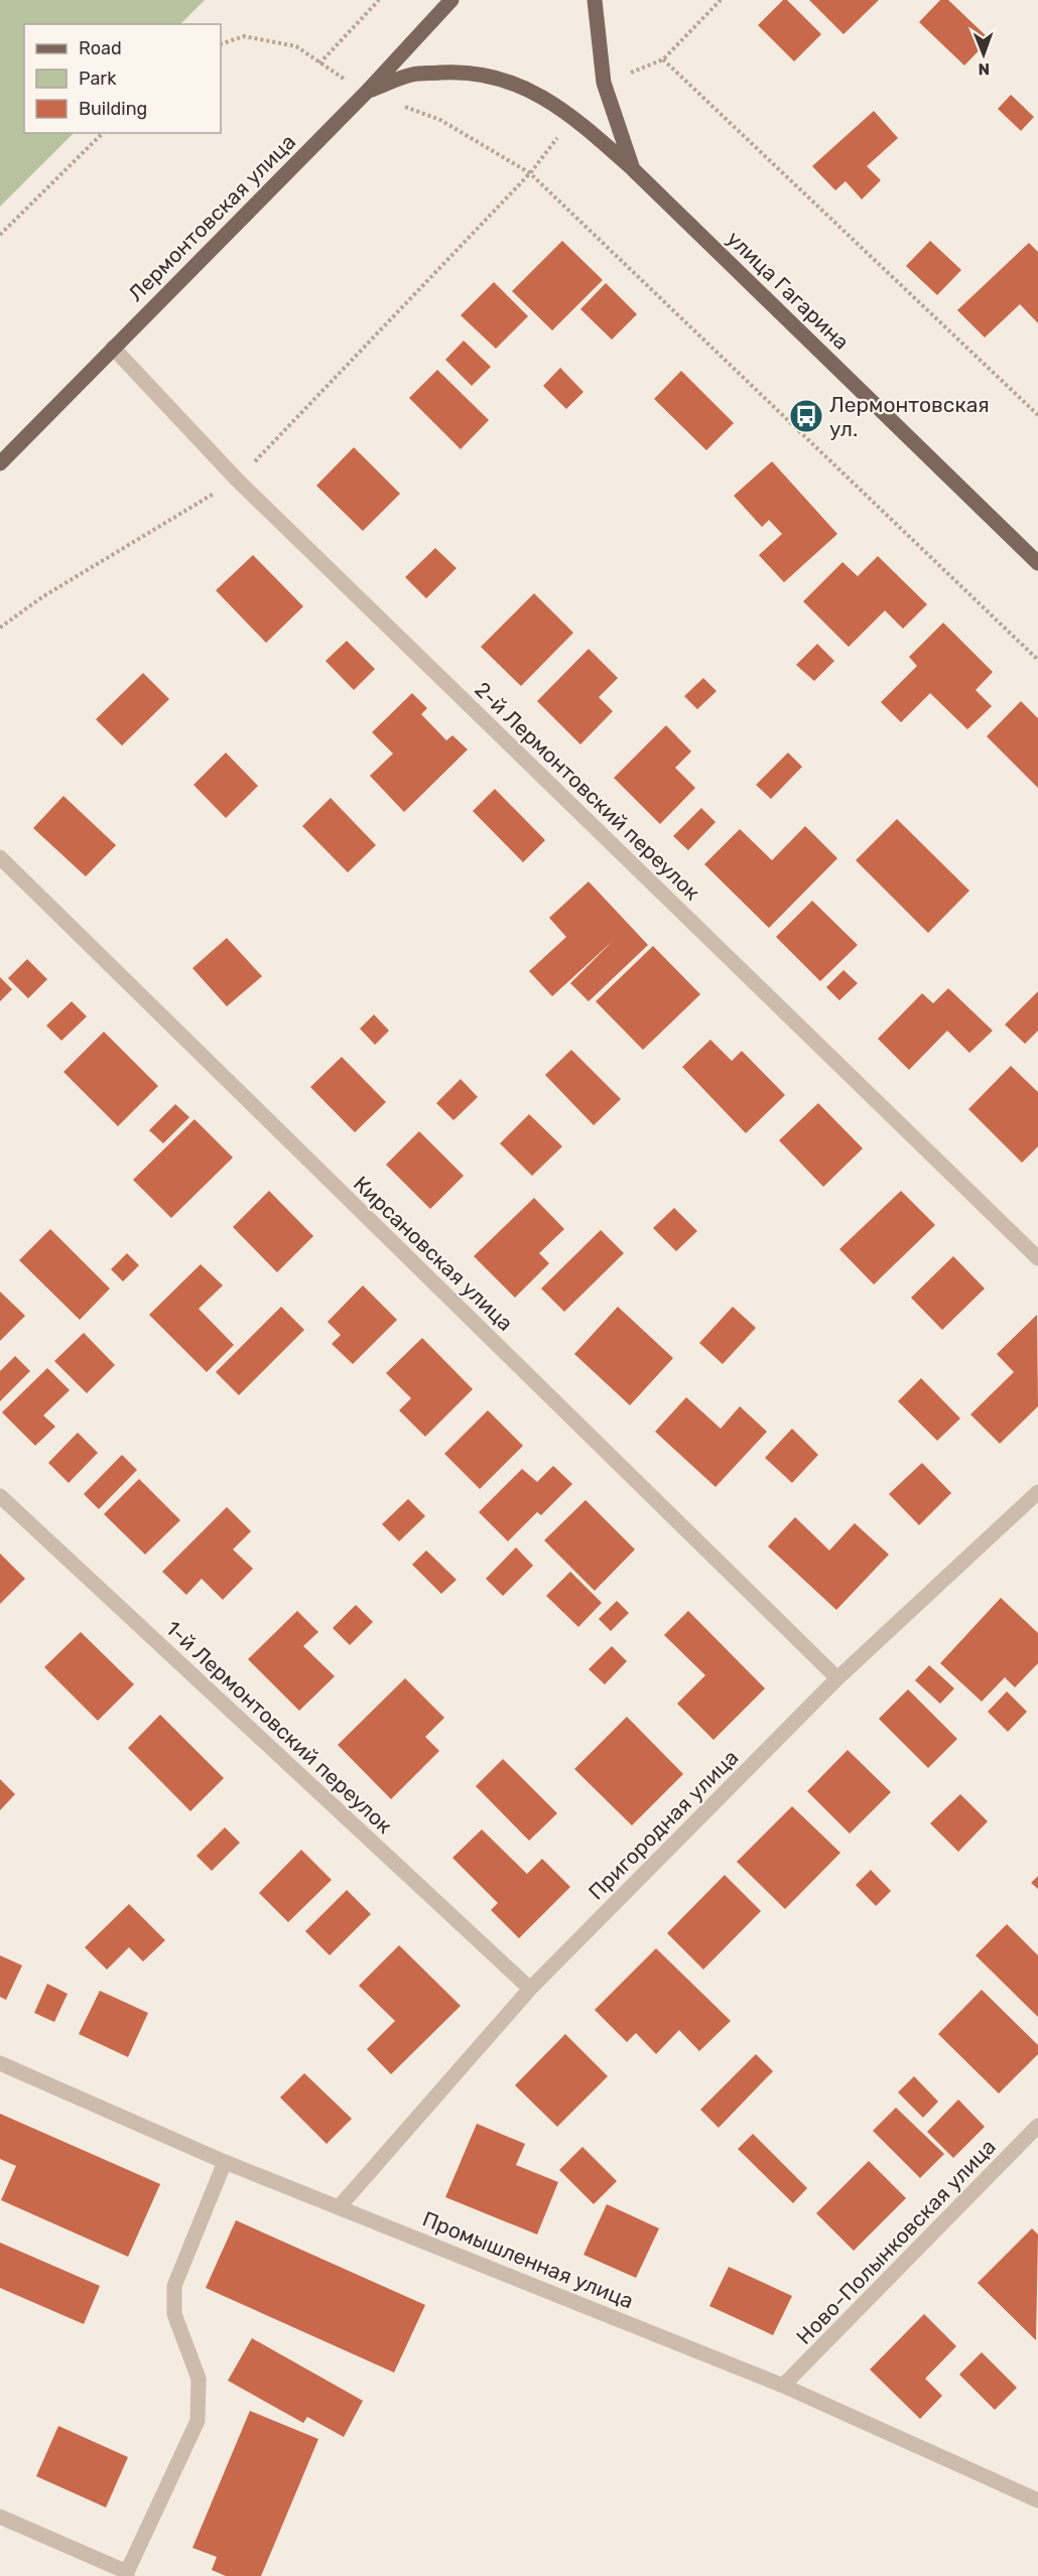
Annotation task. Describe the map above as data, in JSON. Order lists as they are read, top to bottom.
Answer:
{
  "streets": {
    "main road": ["Лермонтовская улица", "улица Гагарина"],
    "street": [
      "2-й Лермонтовский переулок",
      "Кирсановская улица",
      "1-й Лермонтовский переулок",
      "Пригородная улица",
      "Ново-Полынковская улица",
      "Промышленная улица"
    ]
  },
  "crossings": [
    ["Лермонтовская улица", "2-й Лермонтовский переулок"],
    ["Кирсановская улица", "Пригородная улица"],
    ["1-й Лермонтовский переулок", "Пригородная улица"],
    ["Пригородная улица", "Промышленная улица"],
    ["Ново-Полынковская улица", "Промышленная улица"]
  ],
  "places": {
    "bus stop": ["Лермонтовская ул."]
  },
  "legend": ["Road", "Park", "Building"],
  "north": "bottom"
}
